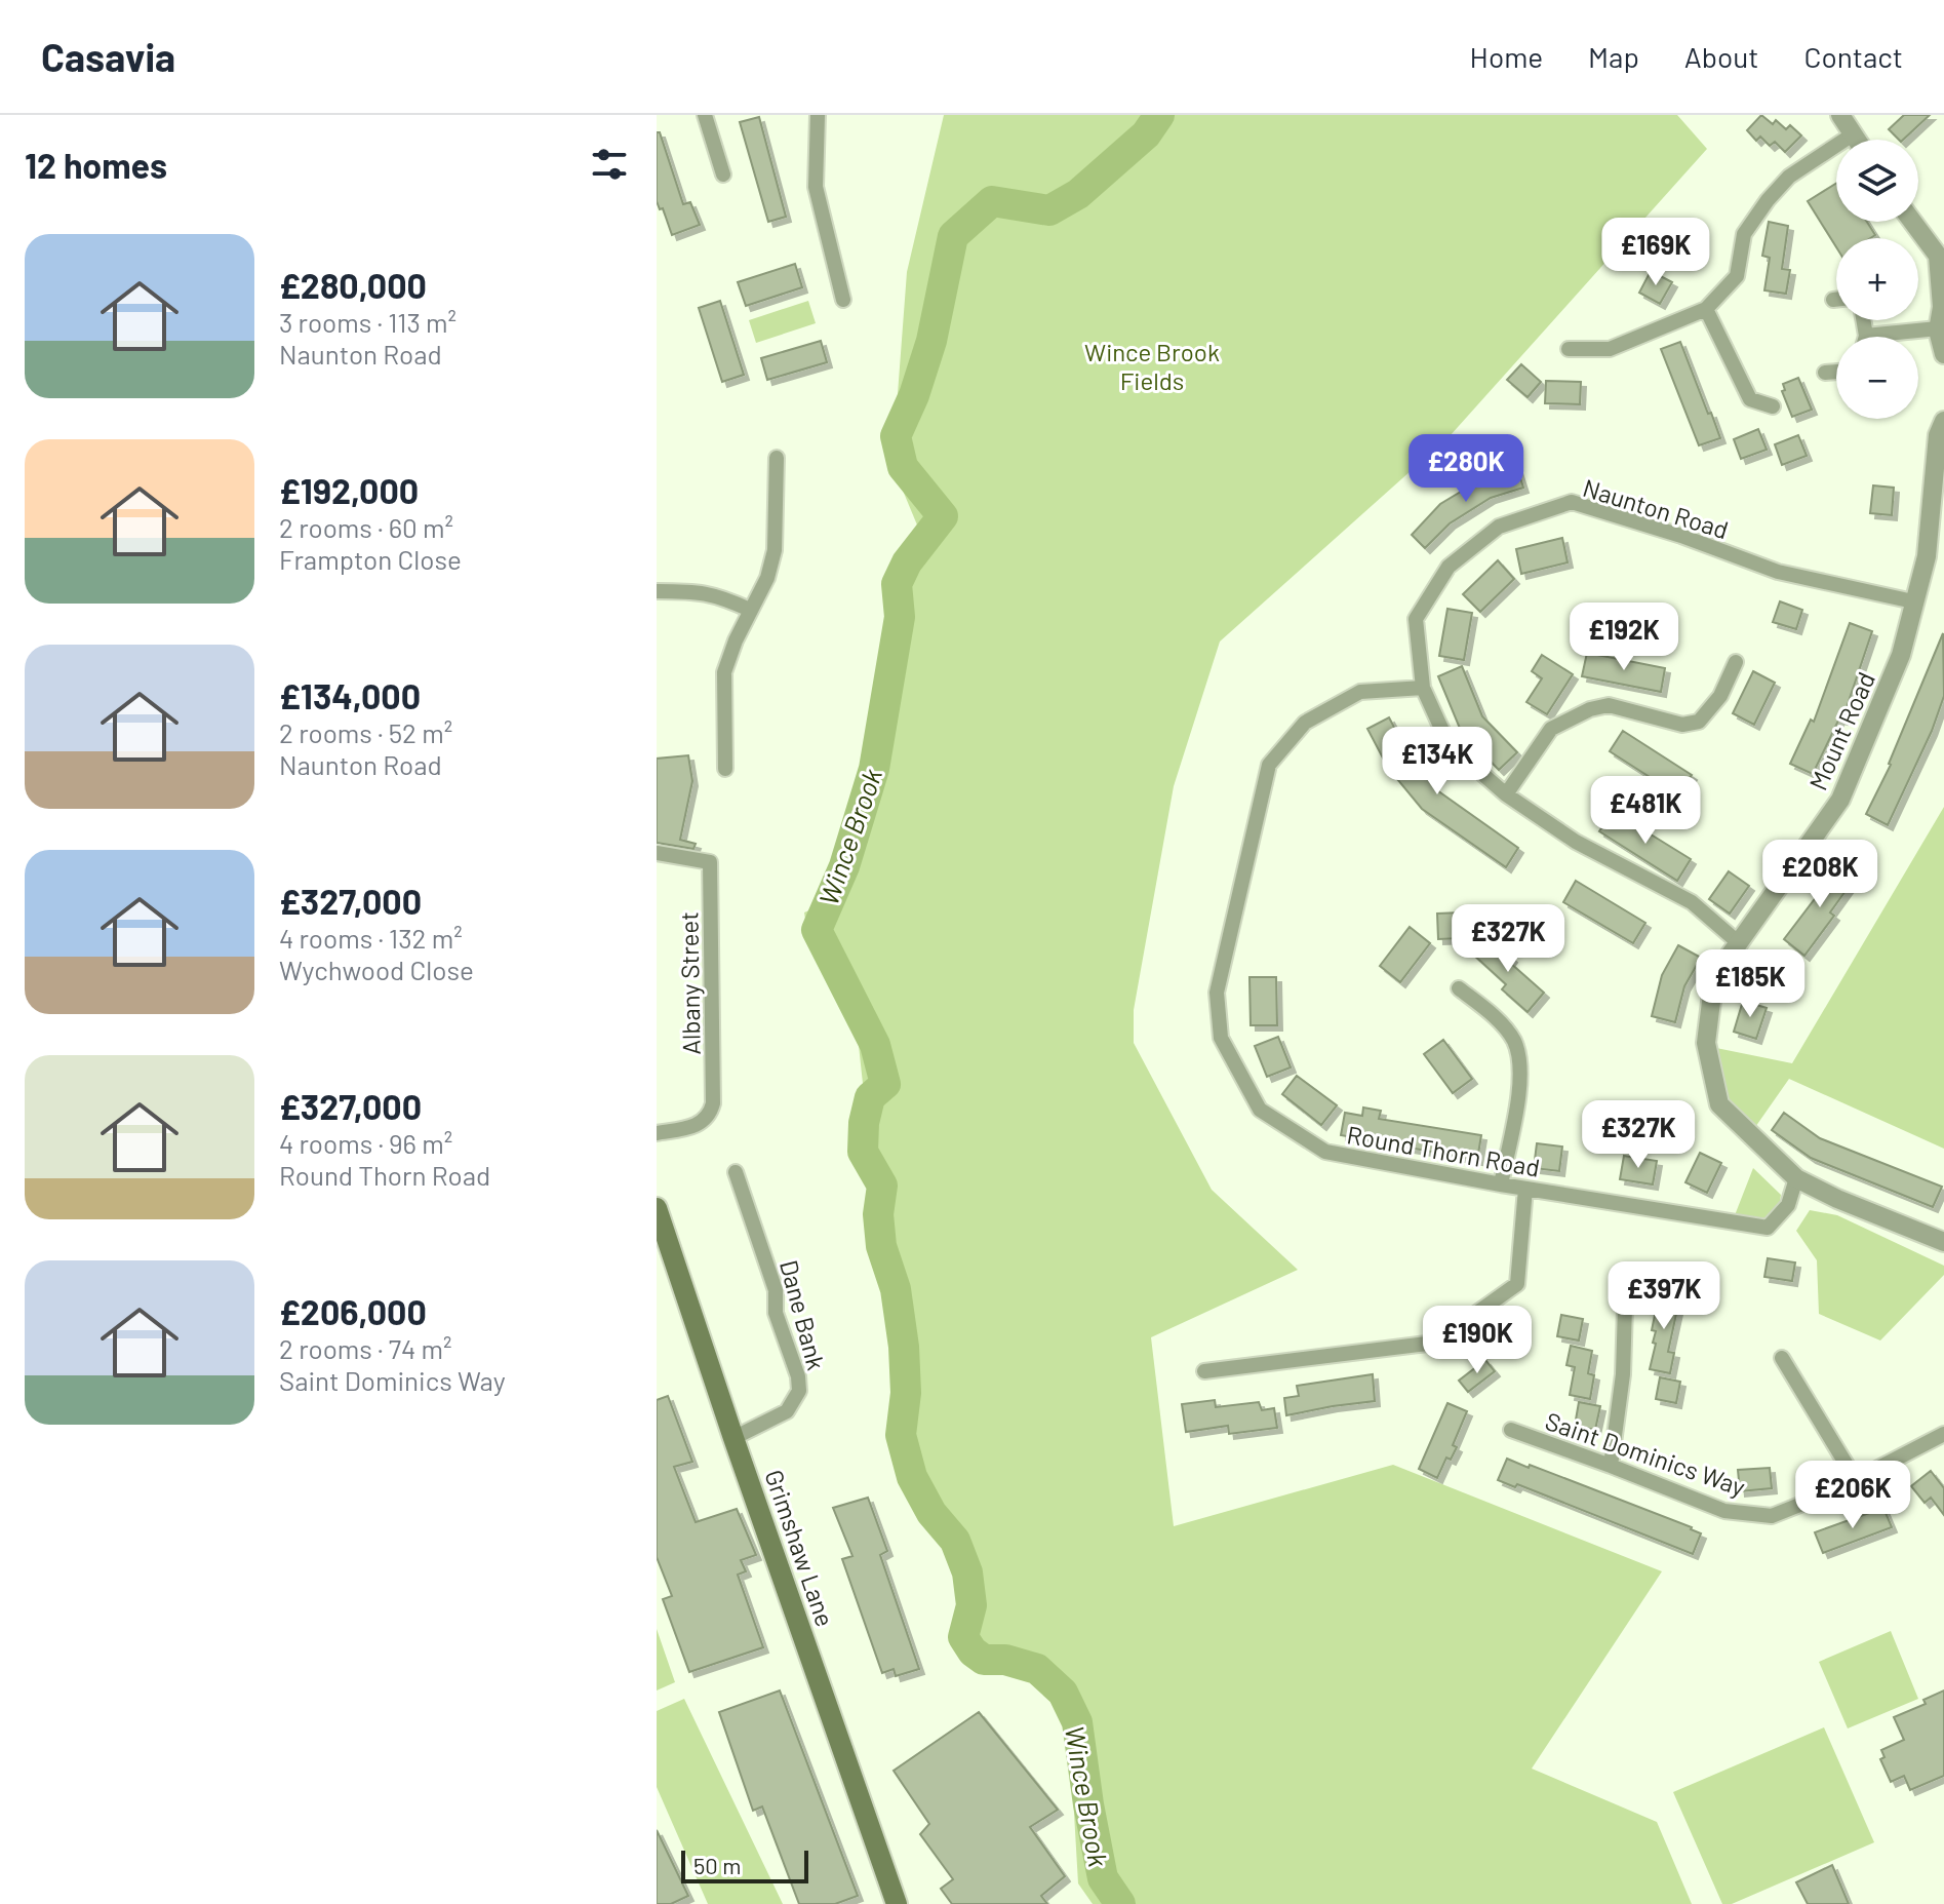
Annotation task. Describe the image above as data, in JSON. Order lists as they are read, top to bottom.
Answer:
{
  "streets": {
    "main road": ["Grimshaw Lane"],
    "street": [
      "Naunton Road",
      "Mount Road",
      "Albany Street",
      "Round Thorn Road",
      "Dane Bank",
      "Saint Dominics Way"
    ]
  },
  "crossings": [
    ["Naunton Road", "Mount Road"],
    ["Naunton Road", "Round Thorn Road"],
    ["Mount Road", "Round Thorn Road"],
    ["Dane Bank", "Grimshaw Lane"]
  ],
  "water": ["Wince Brook"],
  "parks": ["Wince Brook Fields"],
  "scale_bar": "50 m",
  "page": {
    "header": "Casavia",
    "nav": [
      "Home",
      "Map",
      "About",
      "Contact"
    ],
    "heading": "12 homes",
    "map_buttons": ["+", "−"],
    "list": [
      {
        "name": "£280,000",
        "note": "3 rooms · 113 m² · Naunton Road"
      },
      {
        "name": "£192,000",
        "note": "2 rooms · 60 m² · Frampton Close"
      },
      {
        "name": "£134,000",
        "note": "2 rooms · 52 m² · Naunton Road"
      },
      {
        "name": "£327,000",
        "note": "4 rooms · 132 m² · Wychwood Close"
      },
      {
        "name": "£327,000",
        "note": "4 rooms · 96 m² · Round Thorn Road"
      },
      {
        "name": "£206,000",
        "note": "2 rooms · 74 m² · Saint Dominics Way"
      }
    ],
    "price": [
      "£169K",
      "£280K",
      "£192K",
      "£134K",
      "£481K",
      "£208K",
      "£327K",
      "£185K",
      "£327K",
      "£397K",
      "£190K",
      "£206K"
    ],
    "scale": "50 m"
  }
}
